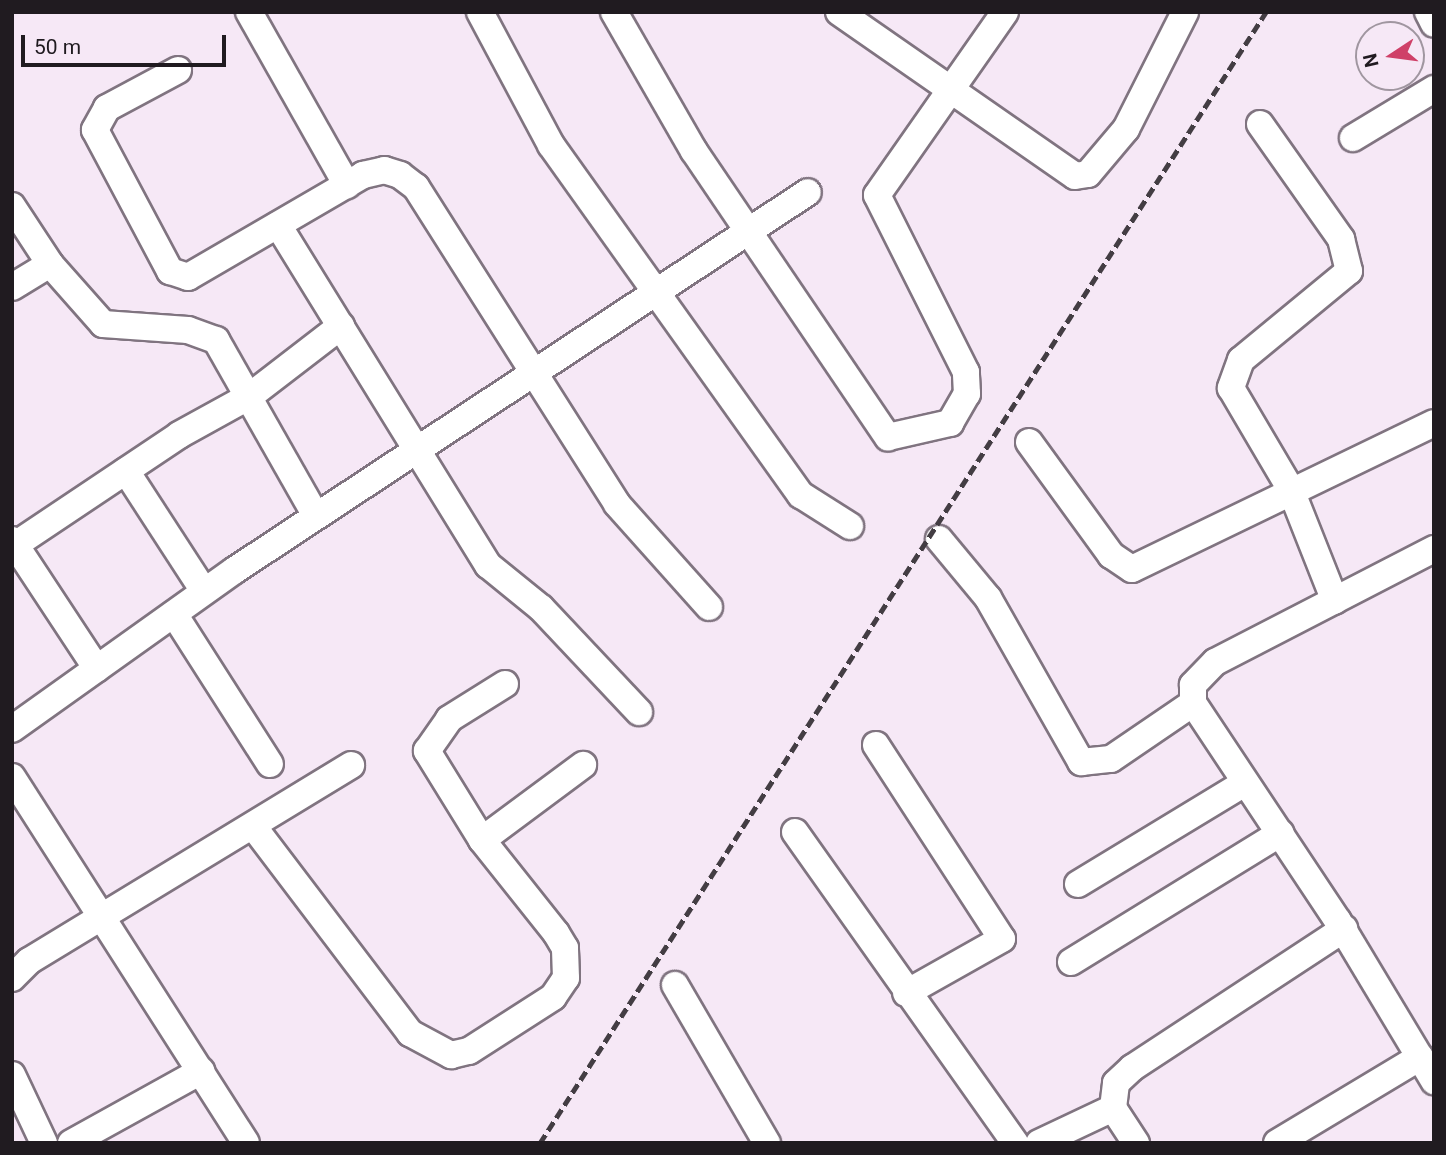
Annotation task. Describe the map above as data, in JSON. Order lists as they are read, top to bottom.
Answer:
{
  "scale_bar": "50 m",
  "north": "left"
}
